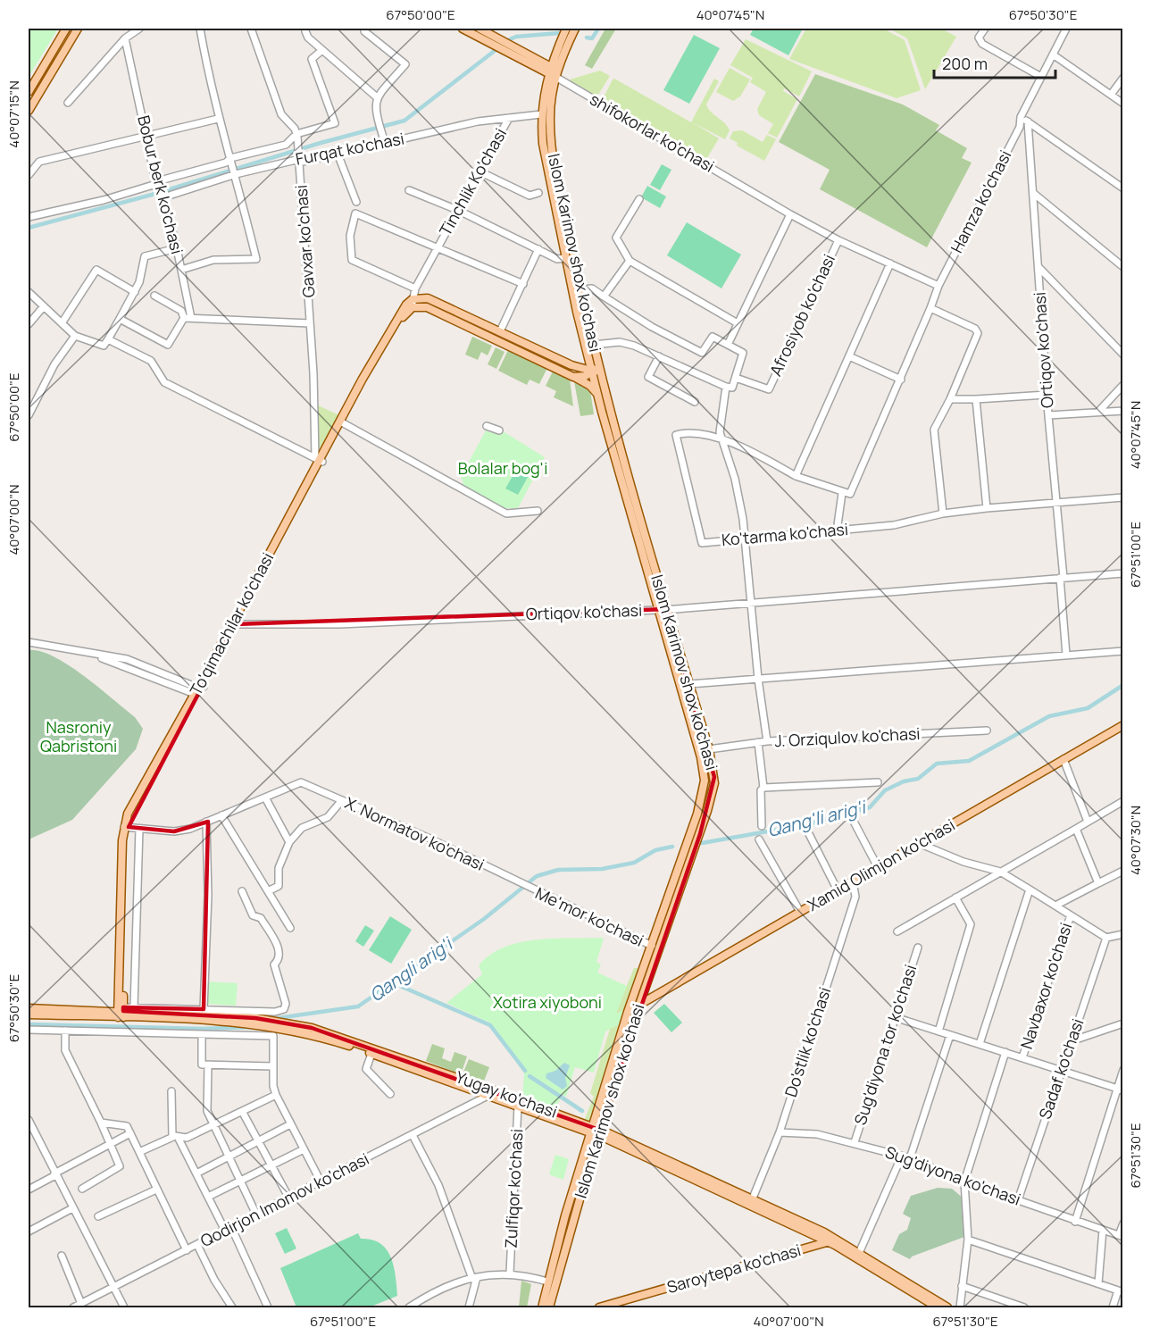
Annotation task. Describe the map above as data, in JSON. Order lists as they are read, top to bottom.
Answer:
{
  "streets": {
    "main road": [
      "Islom Karimov shox ko'chasi",
      "To'qimachilar ko'chasi",
      "Xamid Olimjon ko'chasi",
      "Yugay ko'chasi",
      "Saroytepa ko'chasi"
    ],
    "street": [
      "shifokorlar ko'chasi",
      "Furqat ko'chasi",
      "Tinchlik Ko'chasi",
      "Bobur berk ko'chasi",
      "Hamza ko'chasi",
      "Gavxar ko'chasi",
      "Afrosiyob ko'chasi",
      "Ortiqov ko'chasi",
      "Ko'tarma ko'chasi",
      "J. Orziqulov ko'chasi",
      "X. Normatov ko'chasi",
      "Me'mor ko'chasi",
      "Navbaxor ko'chasi",
      "Do'stlik ko'chasi",
      "Sug'diyona tor ko'chasi",
      "Sadaf ko'chasi",
      "Sug'diyona ko'chasi",
      "Zulfiqor ko'chasi",
      "Qodirjon Imomov ko'chasi"
    ]
  },
  "crossings": [
    ["shifokorlar ko'chasi", "Hamza ko'chasi"],
    ["shifokorlar ko'chasi", "Islom Karimov shox ko'chasi"],
    ["shifokorlar ko'chasi", "Afrosiyob ko'chasi"],
    ["Furqat ko'chasi", "Tinchlik Ko'chasi"],
    ["Furqat ko'chasi", "Bobur berk ko'chasi"],
    ["Furqat ko'chasi", "Gavxar ko'chasi"],
    ["Furqat ko'chasi", "Islom Karimov shox ko'chasi"],
    ["Tinchlik Ko'chasi", "To'qimachilar ko'chasi"],
    ["Hamza ko'chasi", "Ko'tarma ko'chasi"],
    ["Gavxar ko'chasi", "To'qimachilar ko'chasi"],
    ["Islom Karimov shox ko'chasi", "Ortiqov ko'chasi"],
    ["Islom Karimov shox ko'chasi", "J. Orziqulov ko'chasi"],
    ["Islom Karimov shox ko'chasi", "Xamid Olimjon ko'chasi"],
    ["Islom Karimov shox ko'chasi", "Me'mor ko'chasi"],
    ["Islom Karimov shox ko'chasi", "Yugay ko'chasi"],
    ["Ortiqov ko'chasi", "Ko'tarma ko'chasi"],
    ["Ortiqov ko'chasi", "To'qimachilar ko'chasi"],
    ["To'qimachilar ko'chasi", "Yugay ko'chasi"],
    ["X. Normatov ko'chasi", "Me'mor ko'chasi"],
    ["Xamid Olimjon ko'chasi", "Do'stlik ko'chasi"],
    ["Navbaxor ko'chasi", "Sug'diyona ko'chasi"],
    ["Do'stlik ko'chasi", "Yugay ko'chasi"],
    ["Do'stlik ko'chasi", "Sug'diyona ko'chasi"],
    ["Sug'diyona tor ko'chasi", "Sug'diyona ko'chasi"],
    ["Sadaf ko'chasi", "Sug'diyona ko'chasi"],
    ["Yugay ko'chasi", "Zulfiqor ko'chasi"],
    ["Yugay ko'chasi", "Qodirjon Imomov ko'chasi"],
    ["Yugay ko'chasi", "Saroytepa ko'chasi"]
  ],
  "water": ["Qang'li arig'i", "Qangli arig'i"],
  "parks": ["Bolalar bog'i", "Nasroniy Qabristoni", "Xotira xiyoboni"],
  "scale_bar": "200 m",
  "coordinates": [
    "67°50'00\"E",
    "40°07'45\"N",
    "67°50'30\"E",
    "40°07'15\"N",
    "40°07'00\"N",
    "67°51'00\"E",
    "40°07'30\"N",
    "67°51'30\"E"
  ]
}
